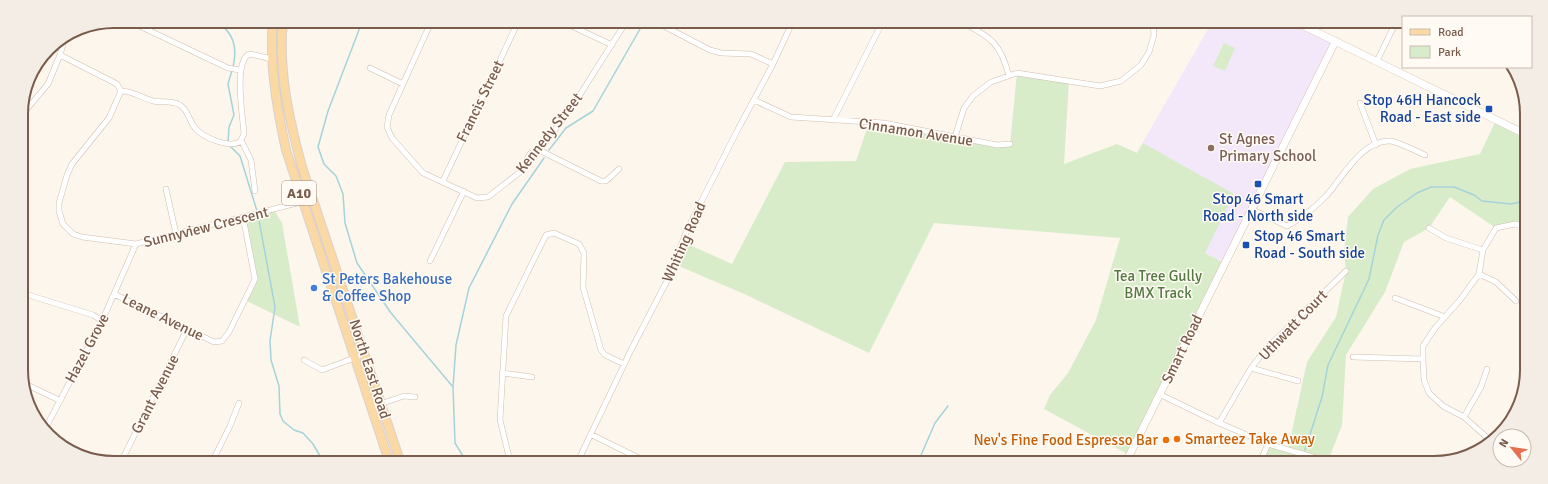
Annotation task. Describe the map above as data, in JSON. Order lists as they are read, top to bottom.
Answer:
{
  "streets": {
    "main road": ["A10", "Smart Road", "North East Road"],
    "street": [
      "Francis Street",
      "Cinnamon Avenue",
      "Kennedy Street",
      "Sunnyview Crescent",
      "Whiting Road",
      "Leane Avenue",
      "Uthwatt Court",
      "Hazel Grove",
      "Grant Avenue"
    ]
  },
  "crossings": [
    ["Francis Street", "Kennedy Street"],
    ["Cinnamon Avenue", "Whiting Road"],
    ["Sunnyview Crescent", "Leane Avenue"],
    ["Sunnyview Crescent", "Hazel Grove"],
    ["Sunnyview Crescent", "North East Road"],
    ["Leane Avenue", "Hazel Grove"],
    ["Leane Avenue", "Grant Avenue"]
  ],
  "parks": ["Tea Tree Gully BMX Track"],
  "places": {
    "transit": ["Stop 46H Hancock Road - East side", "Stop 46 Smart Road - North side", "Stop 46 Smart Road - South side"],
    "other": [
      "St Agnes Primary School",
      "St Peters Bakehouse & Coffee Shop",
      "Smarteez Take Away",
      "Nev's Fine Food Espresso Bar"
    ]
  },
  "legend": ["Road", "Park"],
  "north": "top left"
}
